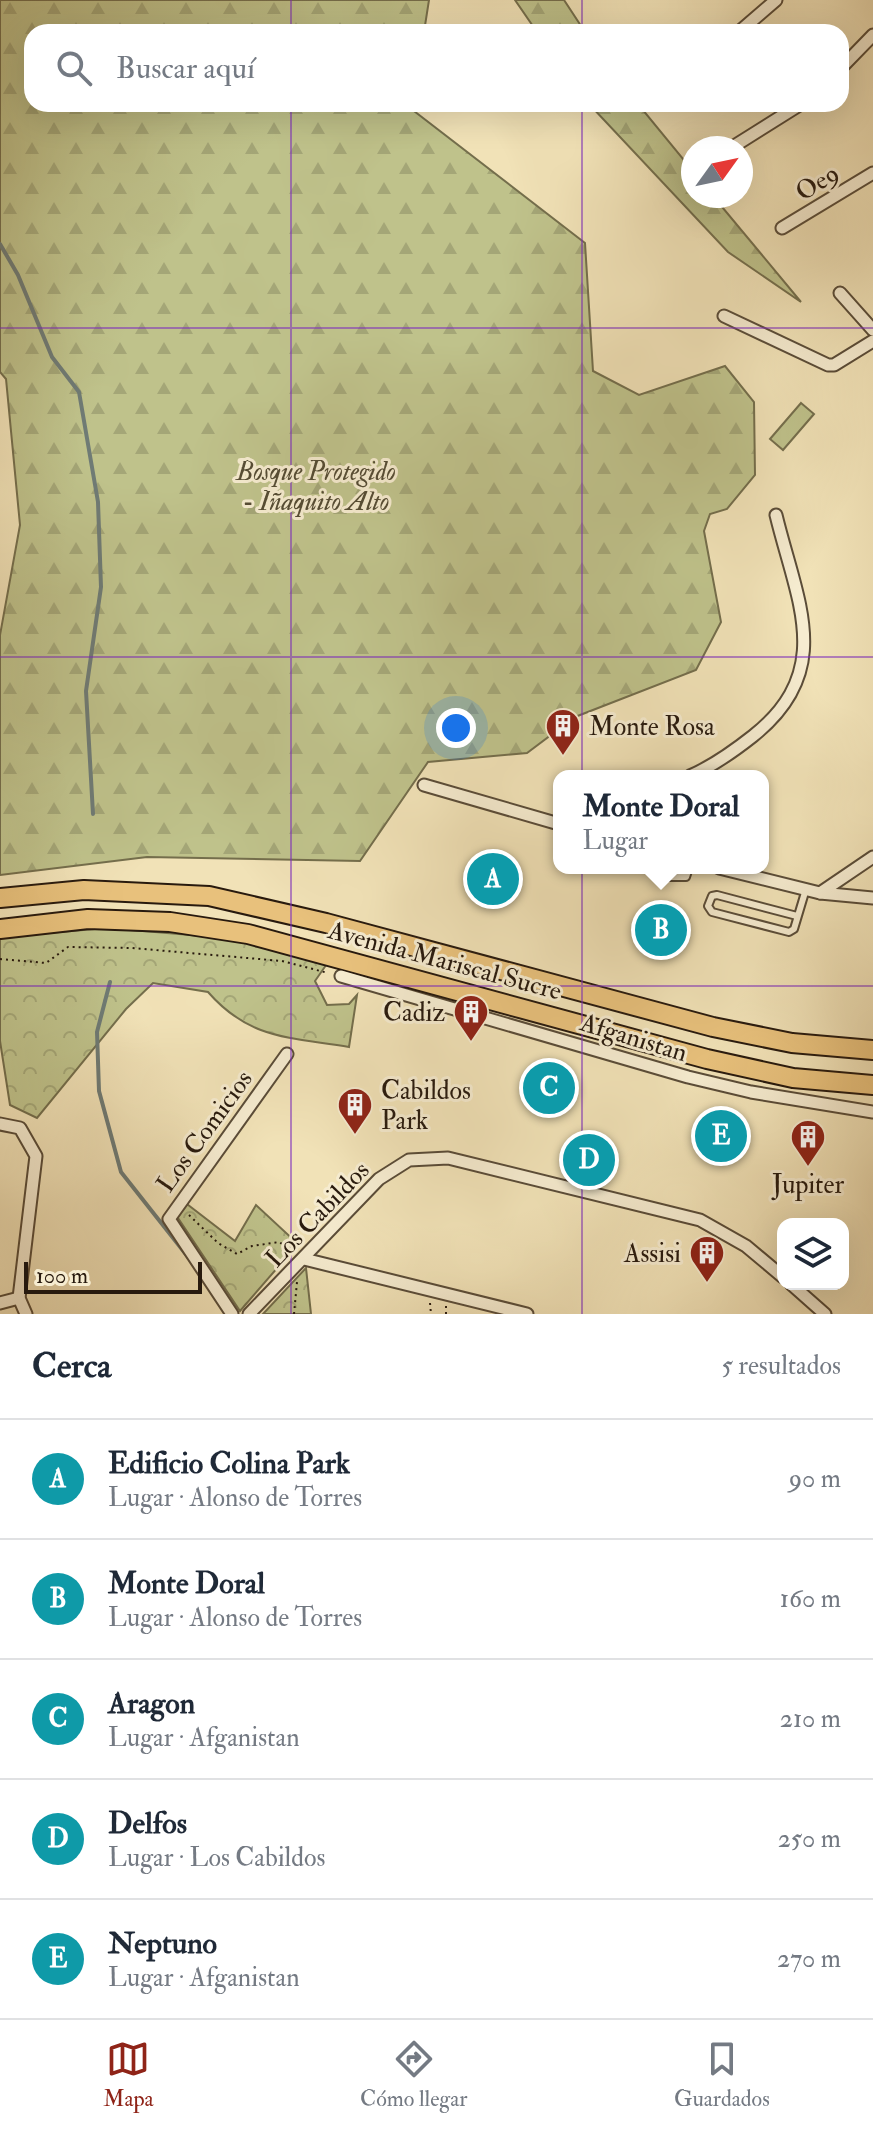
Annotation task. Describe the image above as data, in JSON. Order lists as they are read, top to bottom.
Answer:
{
  "streets": {
    "main road": ["Avenida Mariscal Sucre"],
    "street": [
      "Oe9",
      "Afganistan",
      "Los Comicios",
      "Los Cabildos"
    ]
  },
  "parks": ["Bosque Protegido - Iñaquito Alto"],
  "places": {
    "building": [
      "Monte Rosa",
      "Cadiz",
      "Cabildos Park",
      "Jupiter",
      "Assisi"
    ]
  },
  "scale_bar": "100 m",
  "north": "top right",
  "page": {
    "search": "Buscar aquí",
    "popup": ["Monte Doral", "Lugar"],
    "pins": [
      "A",
      "B",
      "C",
      "E",
      "D"
    ],
    "scale": "100 m",
    "heading": ["Cerca", "5 resultados"],
    "list": [
      {
        "mark": "A",
        "name": "Edificio Colina Park",
        "note": "Lugar · Alonso de Torres",
        "value": "90 m"
      },
      {
        "mark": "B",
        "name": "Monte Doral",
        "note": "Lugar · Alonso de Torres",
        "value": "160 m"
      },
      {
        "mark": "C",
        "name": "Aragon",
        "note": "Lugar · Afganistan",
        "value": "210 m"
      },
      {
        "mark": "D",
        "name": "Delfos",
        "note": "Lugar · Los Cabildos",
        "value": "250 m"
      },
      {
        "mark": "E",
        "name": "Neptuno",
        "note": "Lugar · Afganistan",
        "value": "270 m"
      }
    ],
    "nav": ["Mapa", "Cómo llegar", "Guardados"]
  }
}
